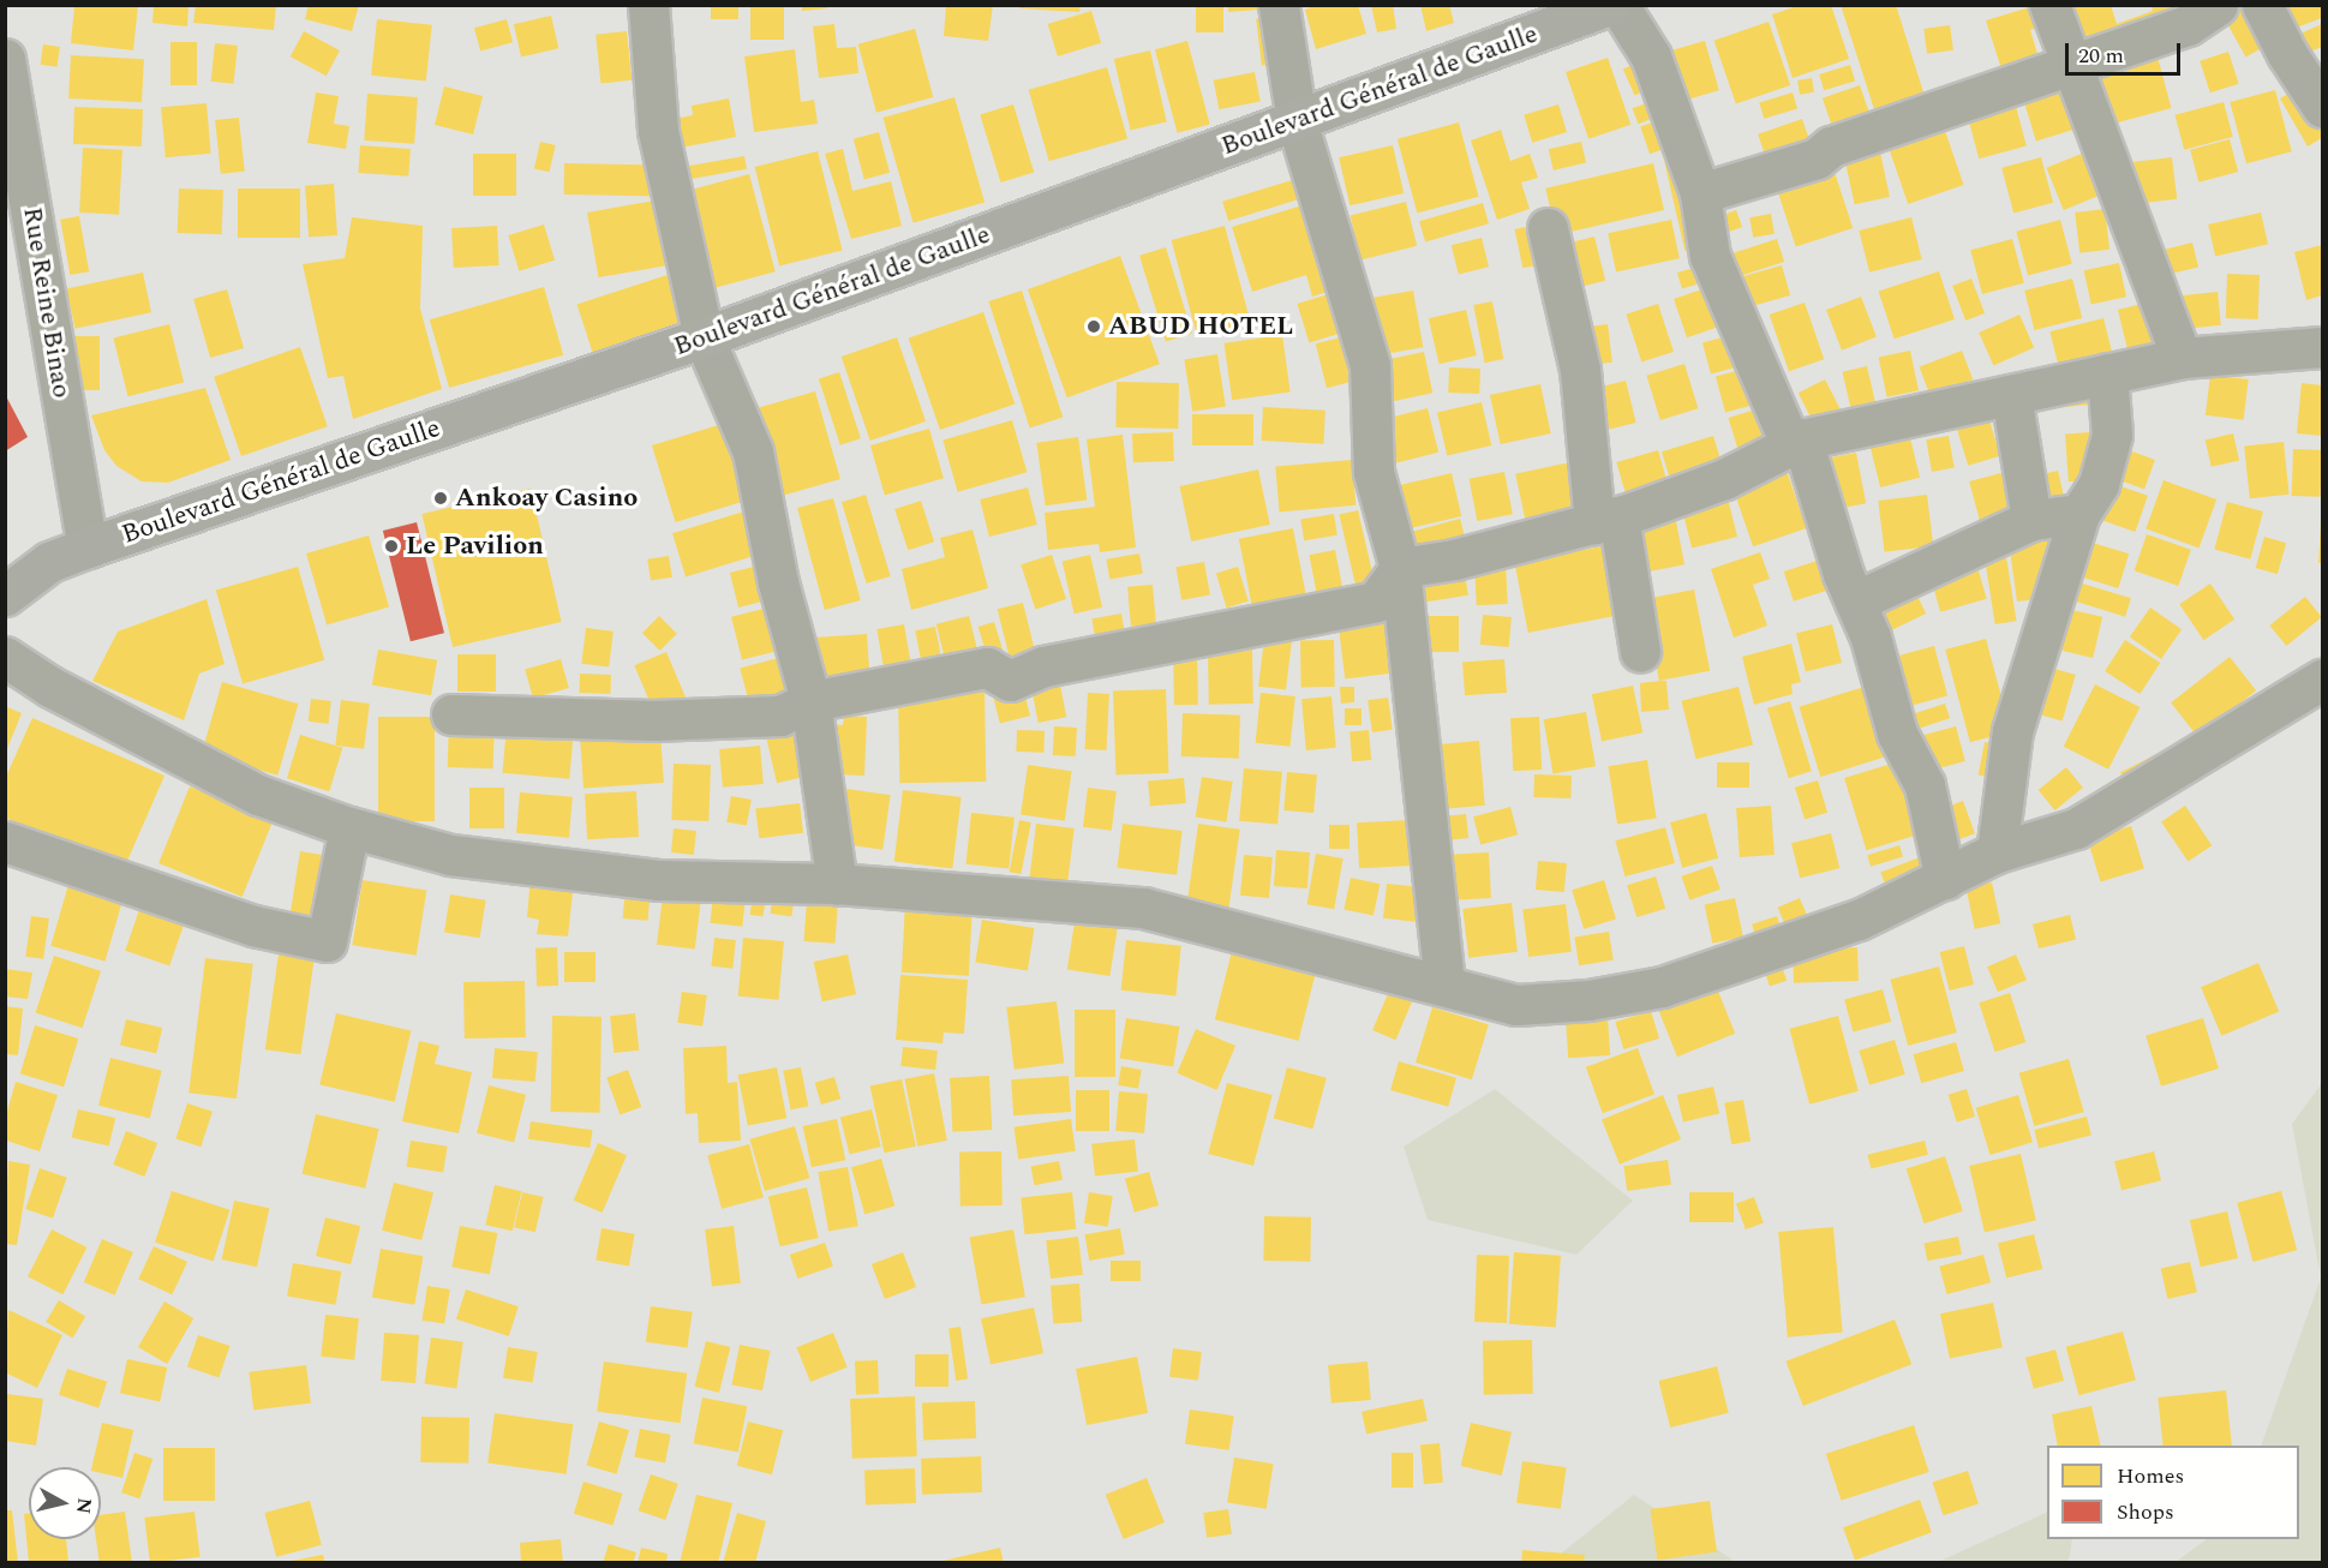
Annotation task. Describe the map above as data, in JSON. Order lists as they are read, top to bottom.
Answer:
{
  "streets": {
    "main road": ["Boulevard Général de Gaulle"],
    "street": ["Rue Reine Binao"]
  },
  "crossings": [
    ["Boulevard Général de Gaulle", "Rue Reine Binao"]
  ],
  "places": ["ABUD HOTEL", "Ankoay Casino", "Le Pavilion"],
  "legend": ["Homes", "Shops"],
  "scale_bar": "20 m",
  "north": "right"
}
